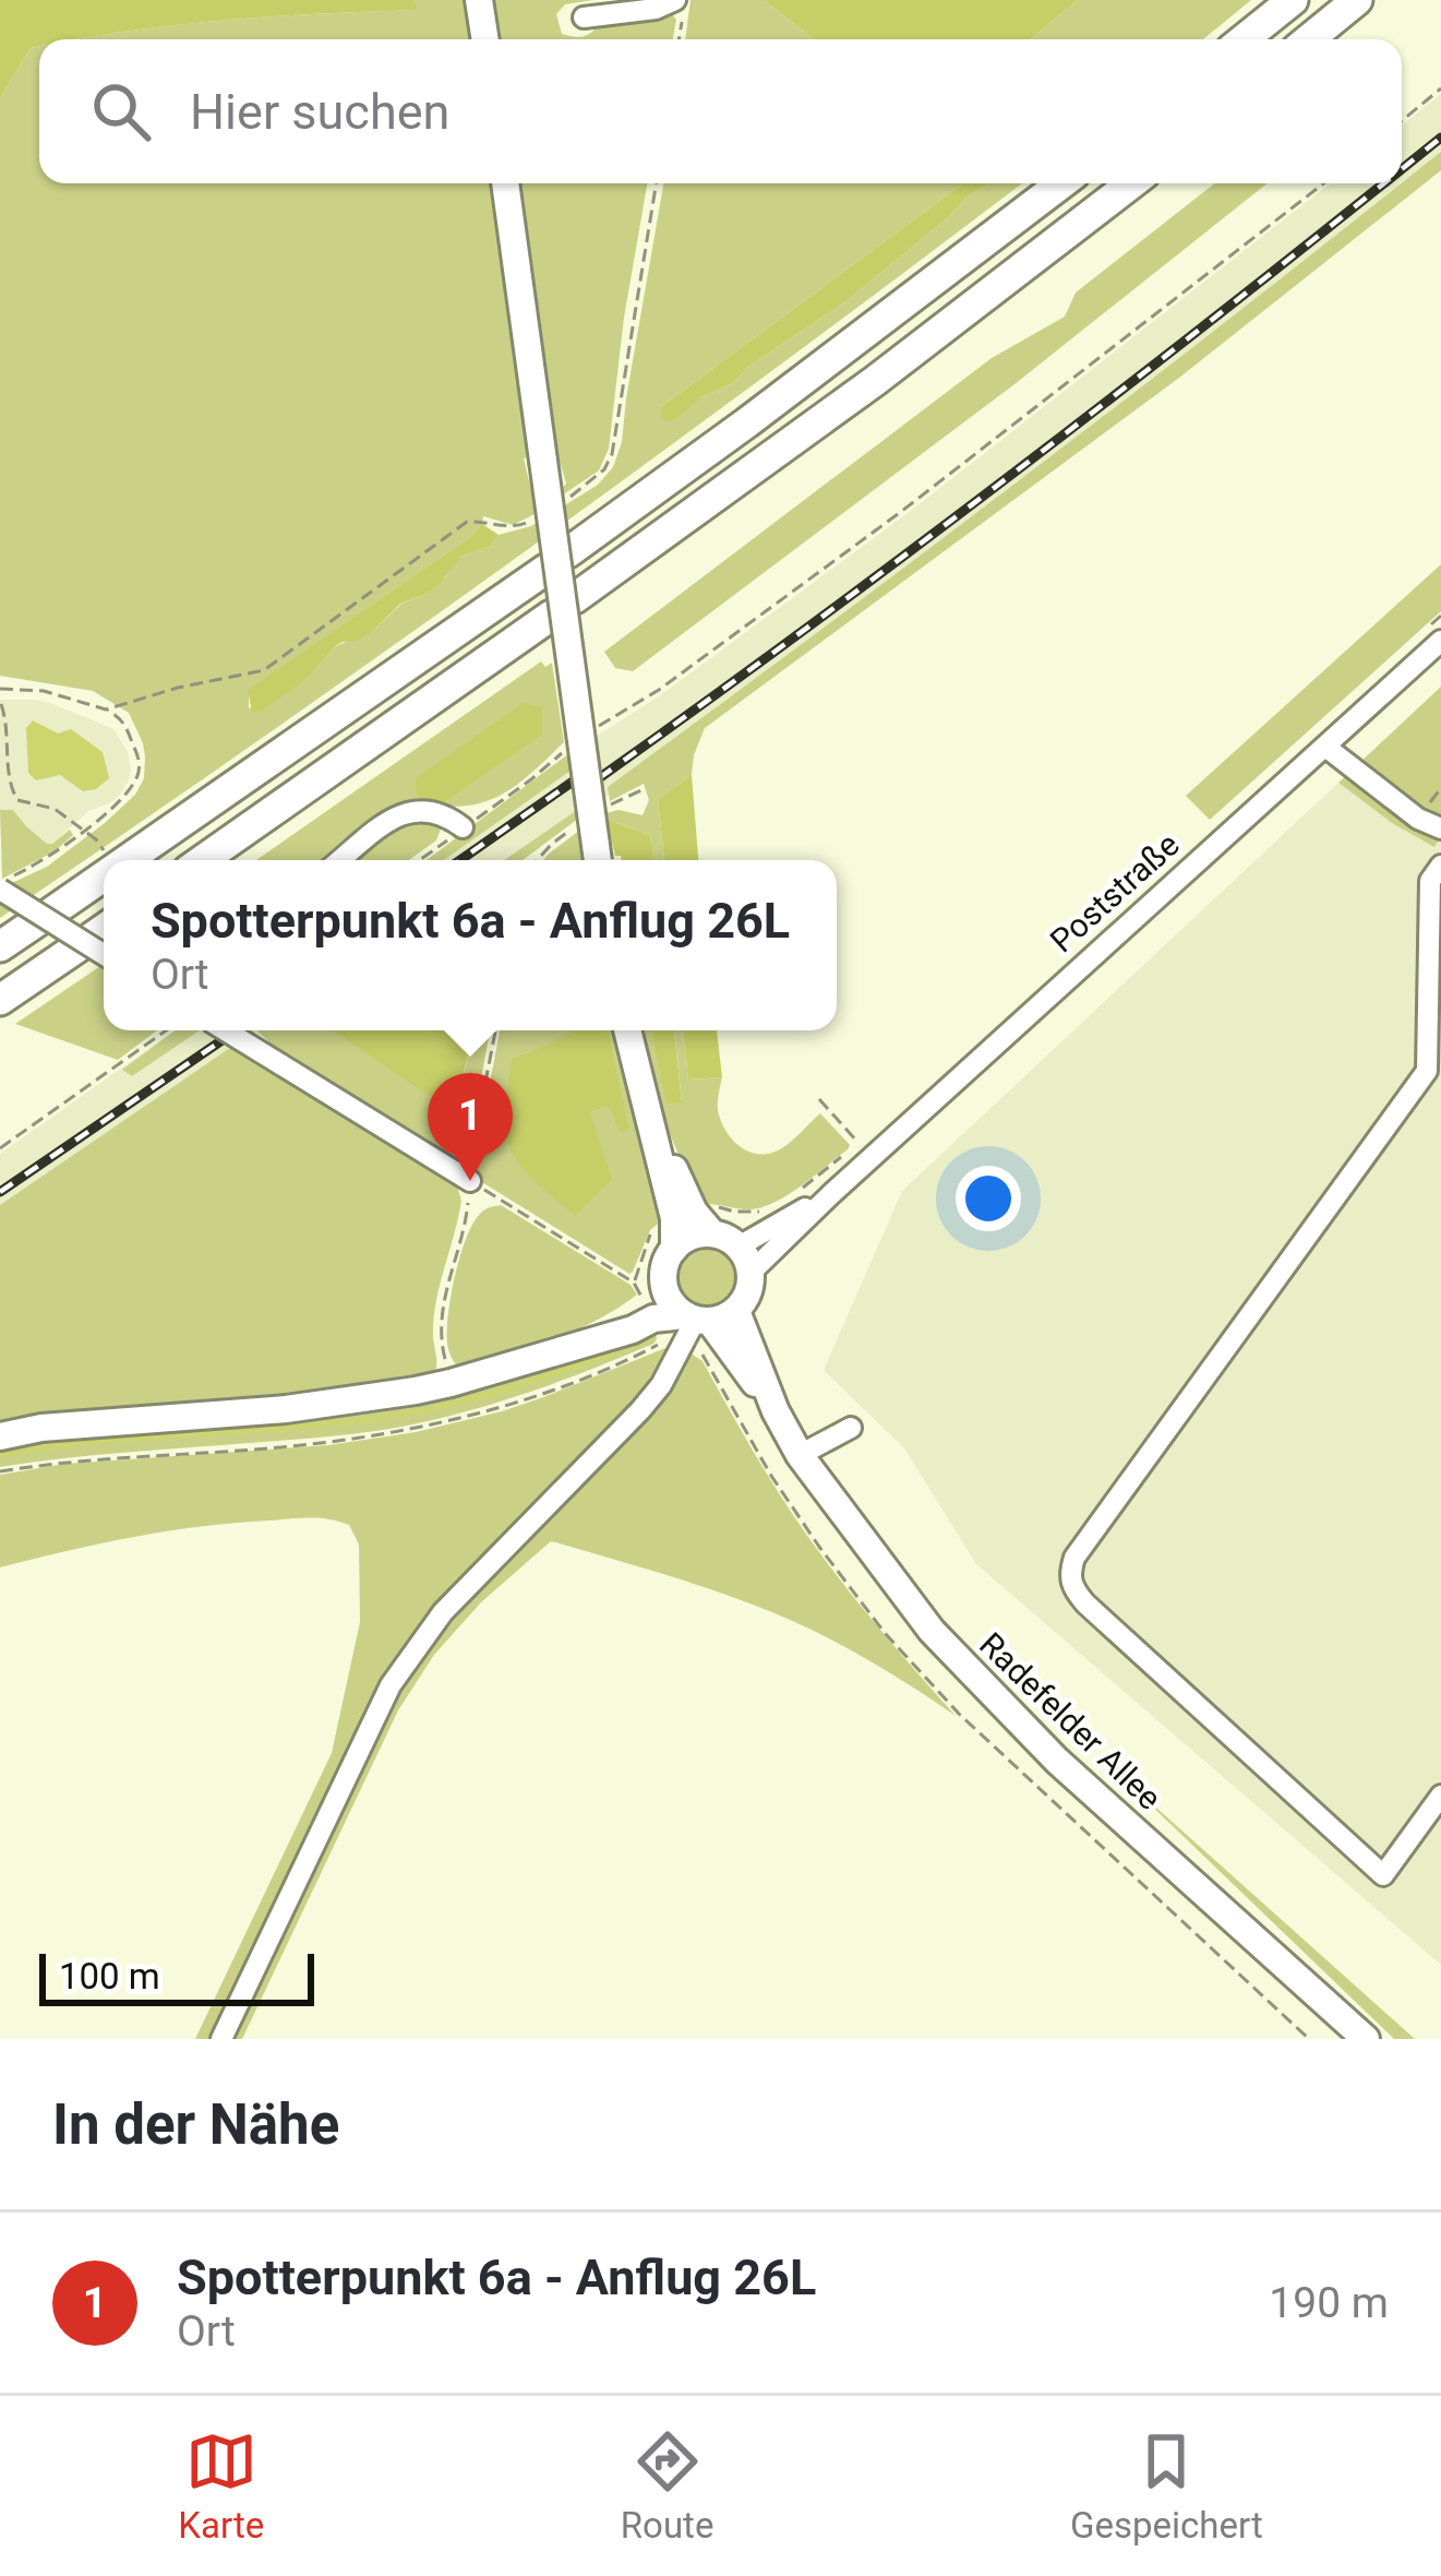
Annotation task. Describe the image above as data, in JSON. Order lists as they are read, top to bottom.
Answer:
{
  "streets": {
    "main road": ["Radefelder Allee"],
    "street": ["Poststraße"]
  },
  "scale_bar": "100 m",
  "page": {
    "search": "Hier suchen",
    "popup": ["Spotterpunkt 6a - Anflug 26L", "Ort"],
    "pins": "1",
    "scale": "100 m",
    "heading": "In der Nähe",
    "list": [
      {
        "mark": "1",
        "name": "Spotterpunkt 6a - Anflug 26L",
        "note": "Ort",
        "value": "190 m"
      }
    ],
    "nav": ["Karte", "Route", "Gespeichert"]
  }
}
